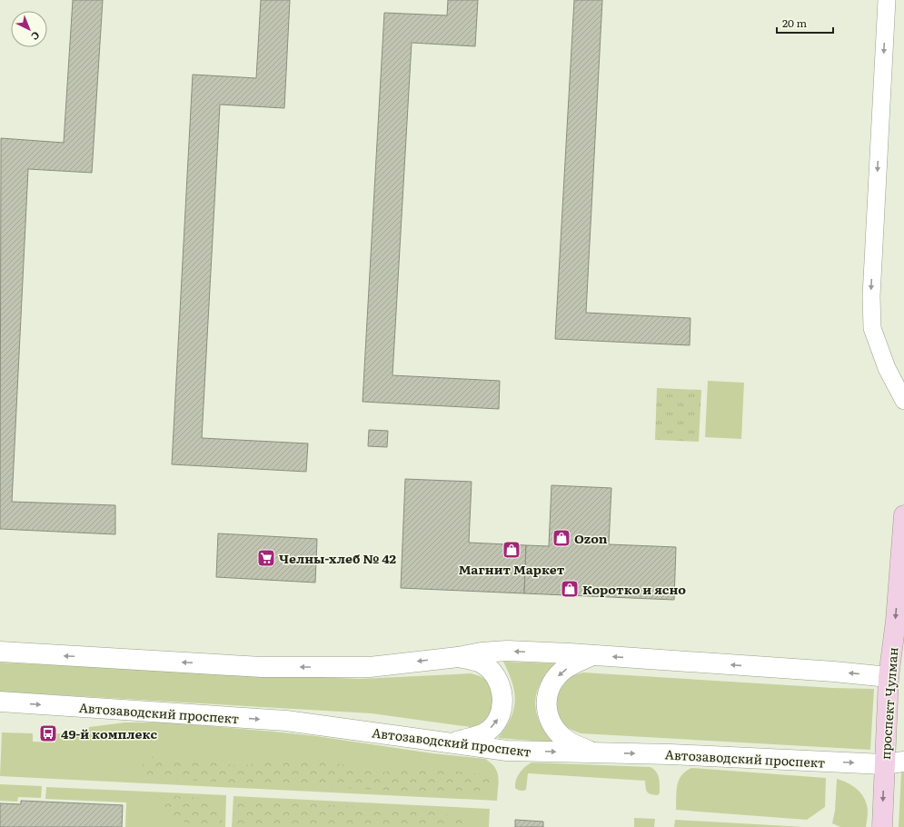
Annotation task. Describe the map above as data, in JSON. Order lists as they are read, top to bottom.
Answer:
{
  "streets": {
    "main road": ["проспект Чулман"],
    "street": ["Автозаводский проспект"]
  },
  "crossings": [
    ["проспект Чулман", "Автозаводский проспект"]
  ],
  "one_way": ["проспект Чулман"],
  "places": {
    "shop": ["Ozon", "Магнит Маркет", "Коротко и ясно"],
    "supermarket": ["Челны-хлеб № 42"],
    "bus stop": ["49-й комплекс"]
  },
  "scale_bar": "20 m",
  "north": "bottom right"
}
